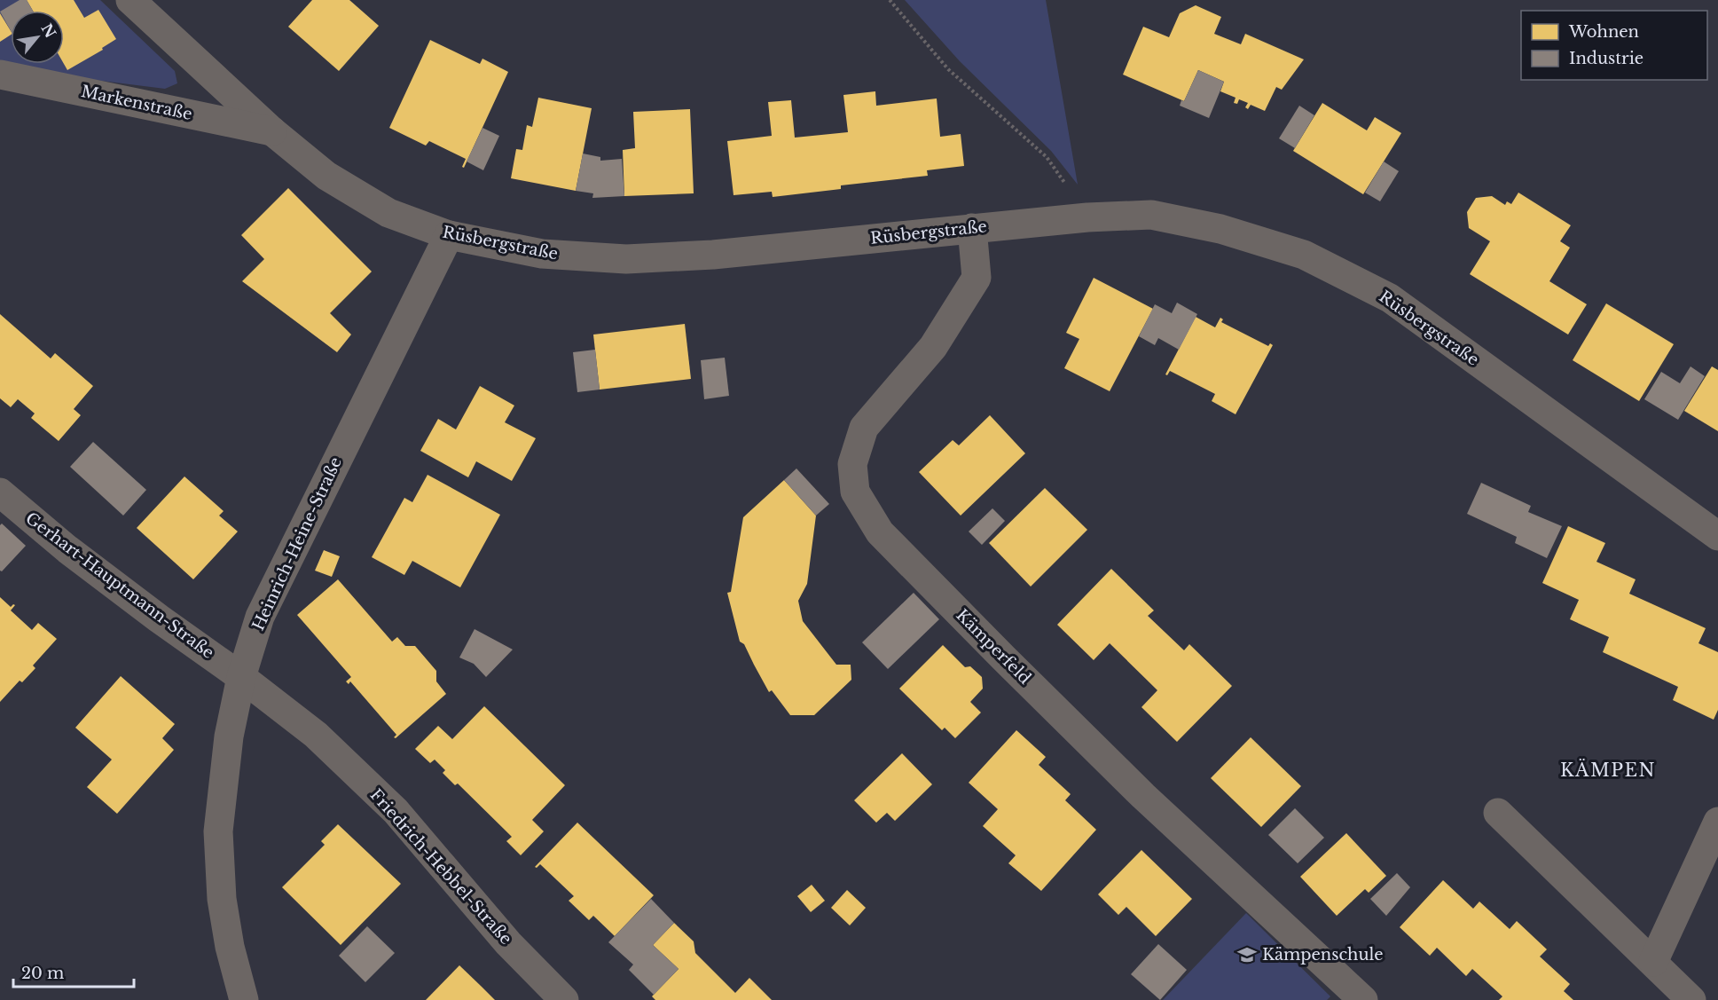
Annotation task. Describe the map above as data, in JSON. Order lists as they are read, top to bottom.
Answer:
{
  "streets": {
    "street": [
      "Markenstraße",
      "Rüsbergstraße",
      "Heinrich-Heine-Straße",
      "Gerhart-Hauptmann-Straße",
      "Kämperfeld",
      "Friedrich-Hebbel-Straße"
    ]
  },
  "crossings": [
    ["Markenstraße", "Rüsbergstraße"],
    ["Rüsbergstraße", "Heinrich-Heine-Straße"],
    ["Rüsbergstraße", "Kämperfeld"],
    ["Heinrich-Heine-Straße", "Gerhart-Hauptmann-Straße"],
    ["Heinrich-Heine-Straße", "Friedrich-Hebbel-Straße"],
    ["Gerhart-Hauptmann-Straße", "Friedrich-Hebbel-Straße"]
  ],
  "districts": ["KÄMPEN"],
  "places": {
    "school or university": ["Kämpenschule"]
  },
  "legend": ["Wohnen", "Industrie"],
  "scale_bar": "20 m",
  "north": "top right"
}
